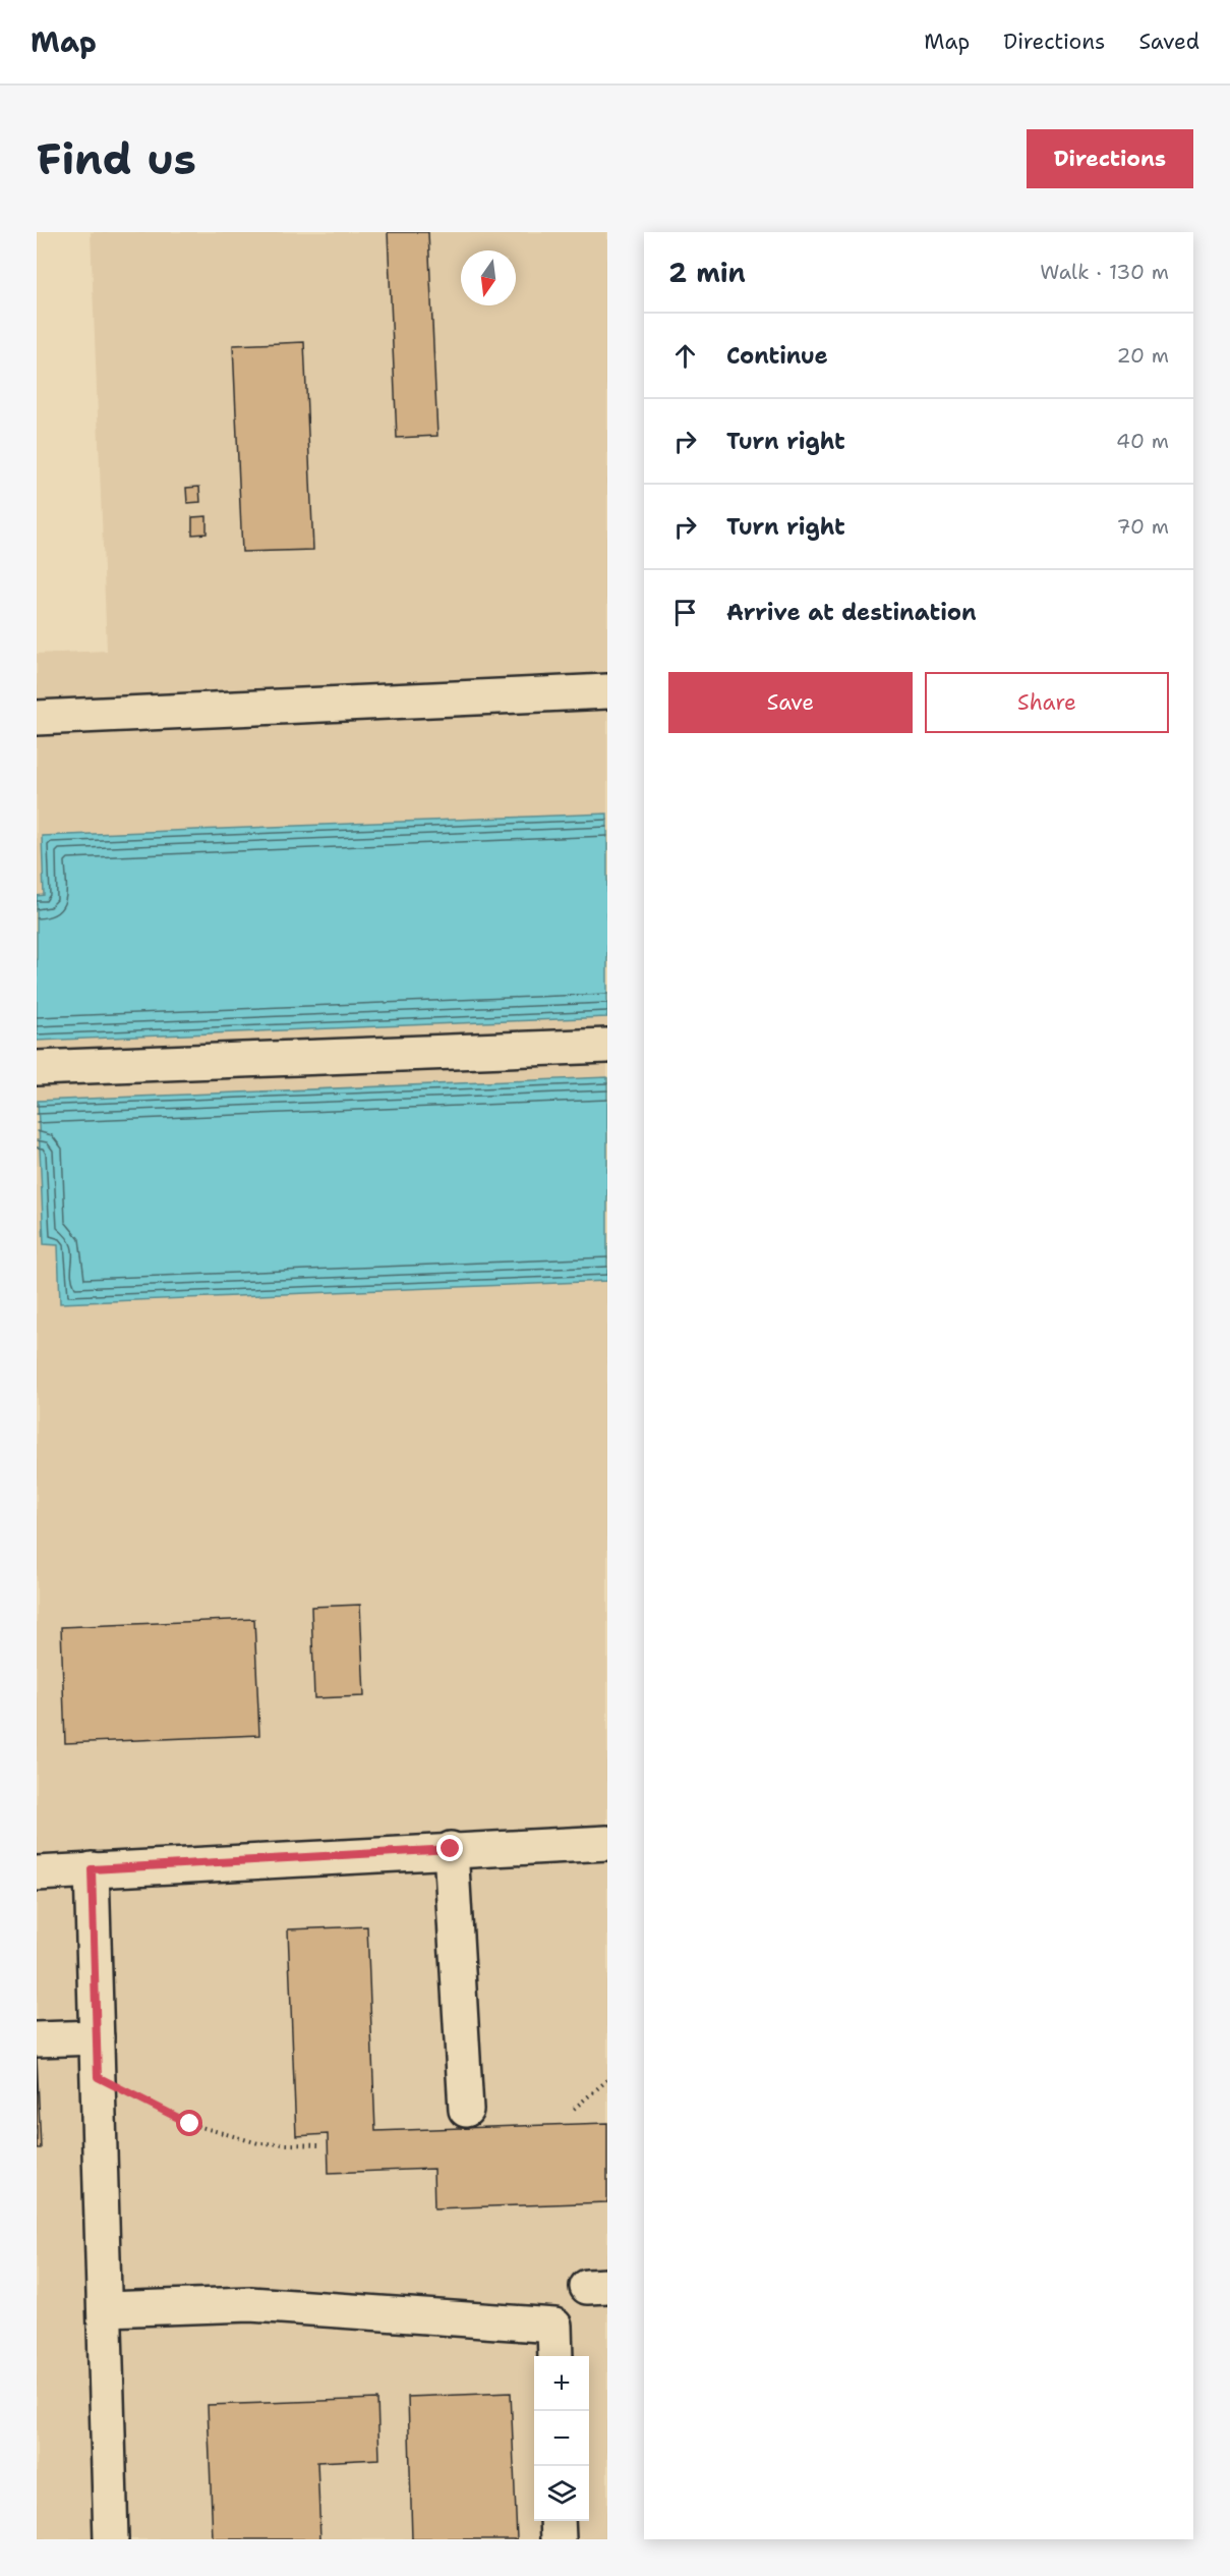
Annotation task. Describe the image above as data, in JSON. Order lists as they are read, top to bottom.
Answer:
{
  "north": "bottom",
  "page": {
    "header": "Map",
    "nav": ["Map", "Directions", "Saved"],
    "buttons": [
      "Directions",
      ["Save", "Share"]
    ],
    "title": "Find us",
    "heading": ["2 min", "Walk · 130 m"],
    "list": [
      ["Continue", "20 m"],
      ["Turn right", "40 m"],
      ["Turn right", "70 m"],
      "Arrive at destination"
    ],
    "map_buttons": ["+", "−"]
  }
}
